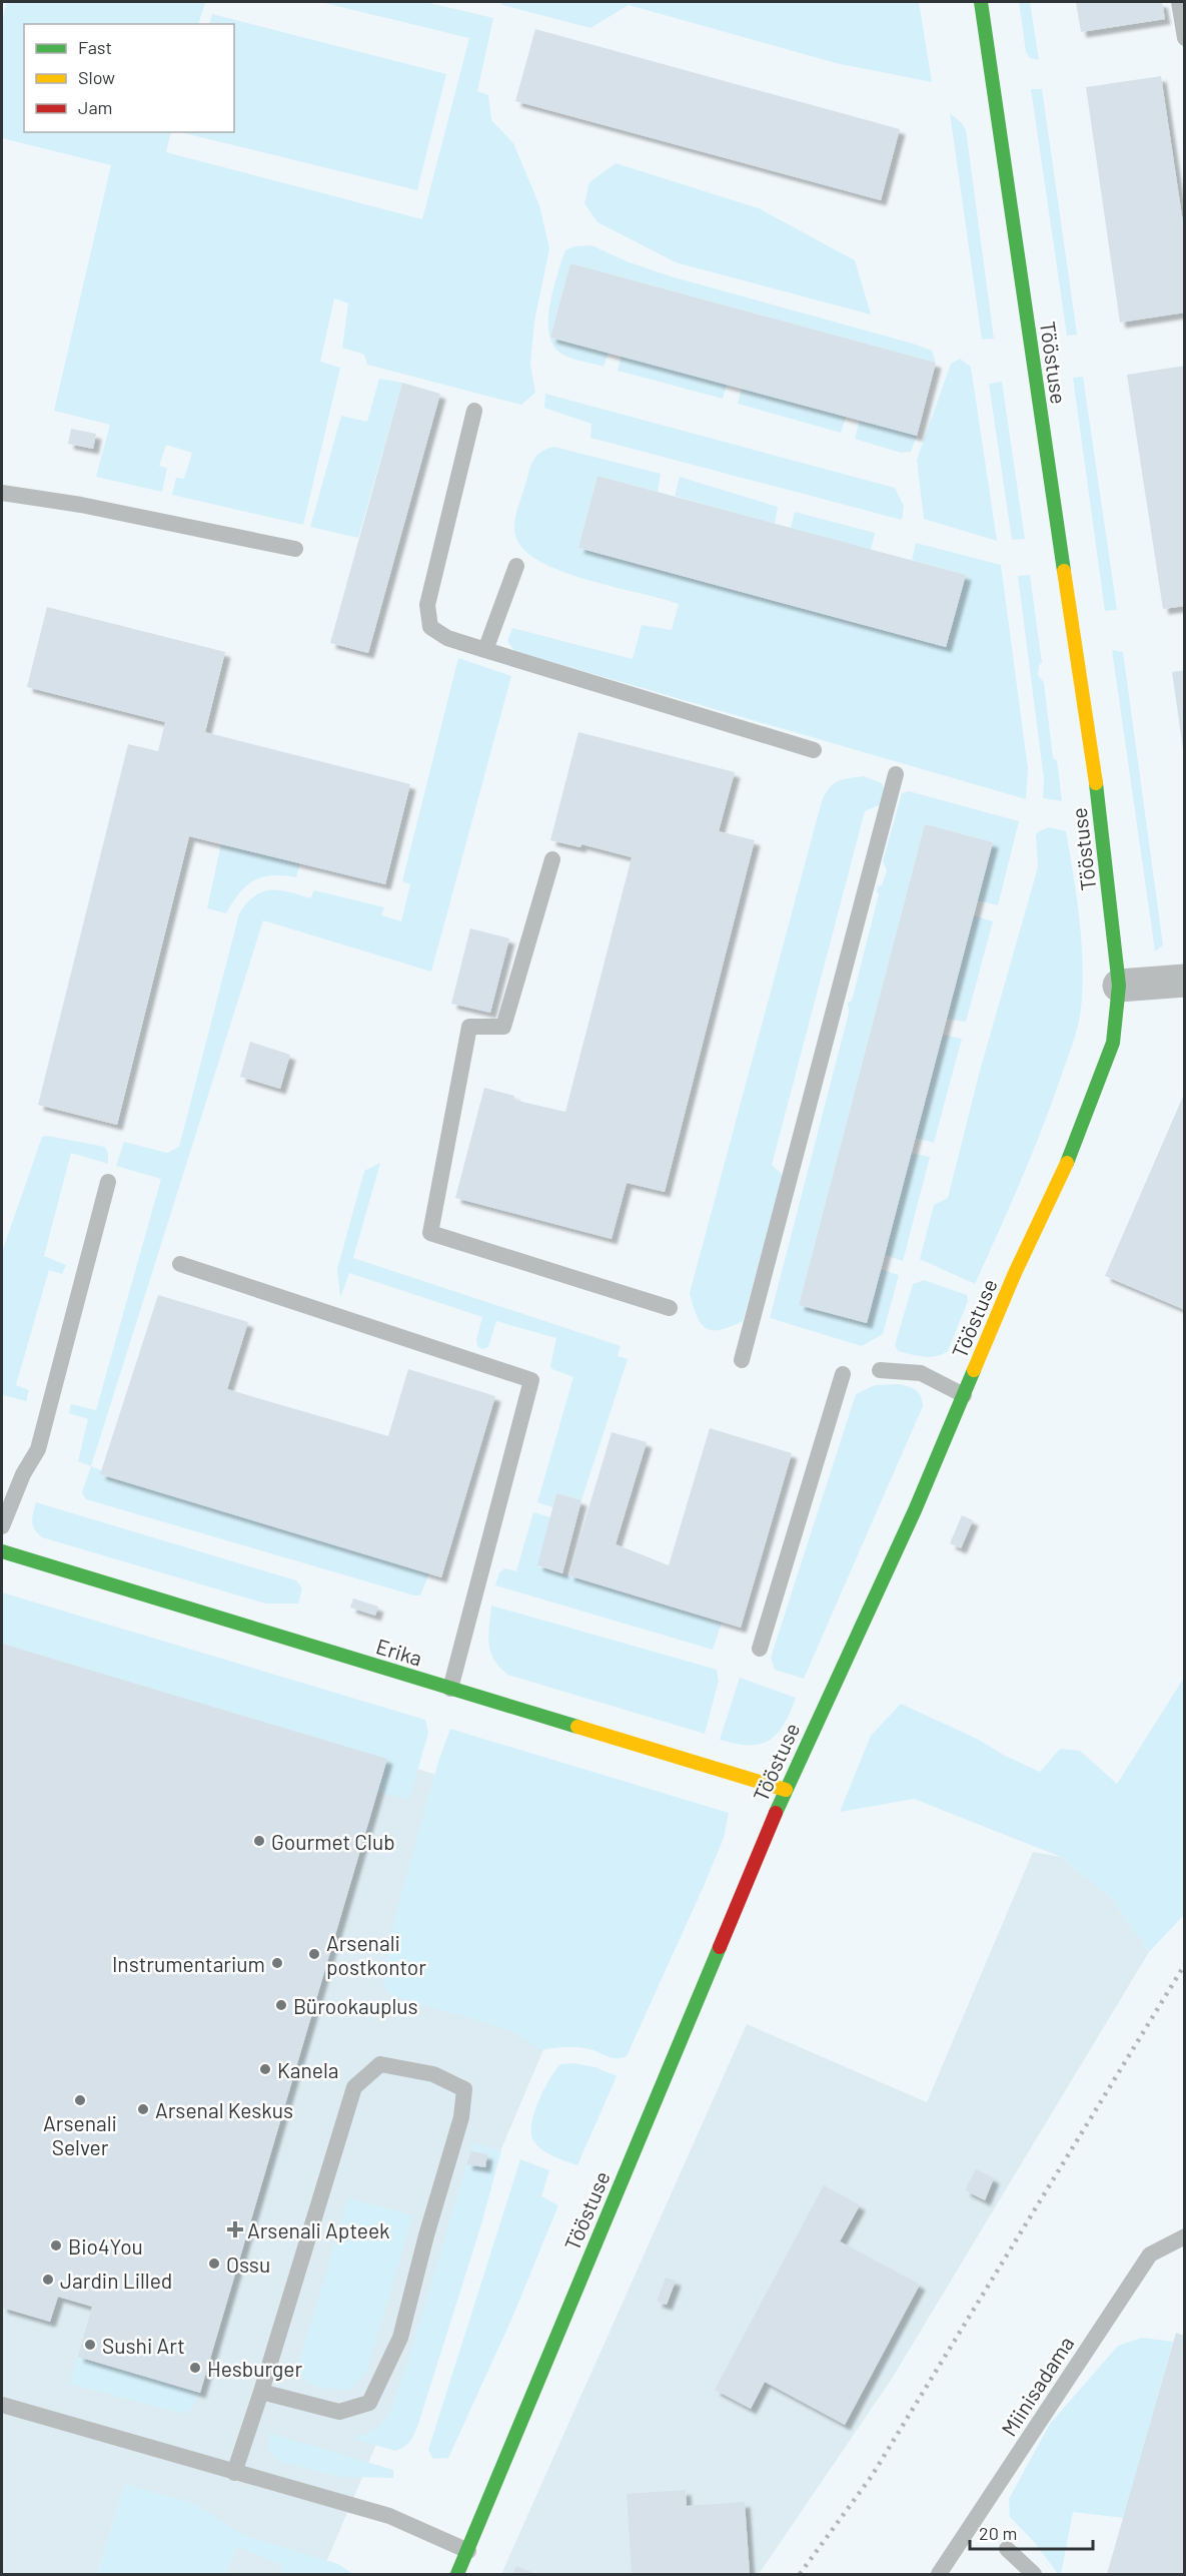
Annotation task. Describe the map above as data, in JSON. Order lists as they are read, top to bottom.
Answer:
{
  "streets": {
    "street": ["Tööstuse", "Erika"],
    "lane": ["Miinisadama"]
  },
  "crossings": [
    ["Tööstuse", "Erika"]
  ],
  "places": {
    "other": [
      "Gourmet Club",
      "Arsenali postkontor",
      "Instrumentarium",
      "Bürookauplus",
      "Kanela",
      "Arsenali Selver",
      "Arsenal Keskus",
      "Bio4You",
      "Ossu",
      "Jardin Lilled",
      "Sushi Art",
      "Hesburger"
    ],
    "health": ["Arsenali Apteek"]
  },
  "legend": ["Fast", "Slow", "Jam"],
  "scale_bar": "20 m"
}
